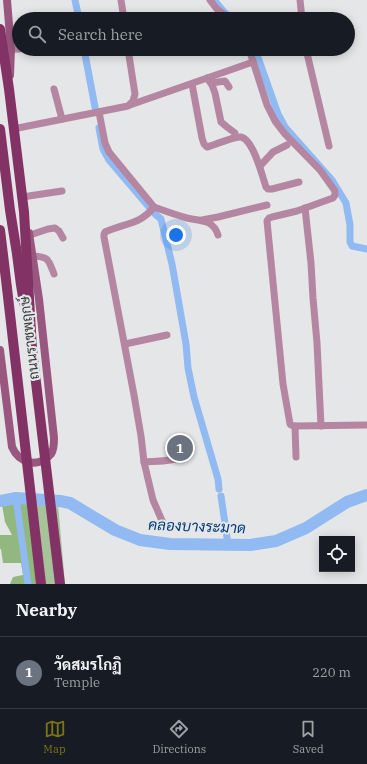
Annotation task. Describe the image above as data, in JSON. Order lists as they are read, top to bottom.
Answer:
{
  "streets": {
    "main road": ["ถนนราชพฤกษ์"]
  },
  "water": ["คลองบางระมาด"],
  "page": {
    "search": "Search here",
    "pins": "1",
    "heading": "Nearby",
    "list": [
      {
        "mark": "1",
        "name": "วัดสมรโกฏิ",
        "note": "Temple",
        "value": "220 m"
      }
    ],
    "nav": ["Map", "Directions", "Saved"]
  }
}
